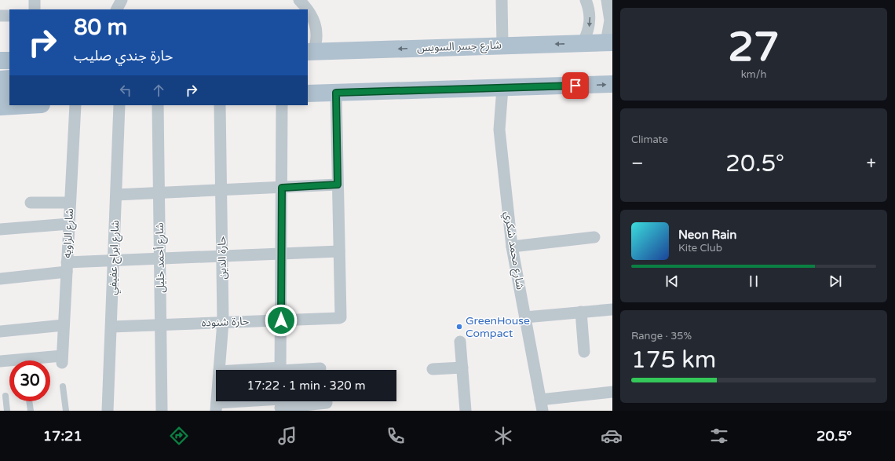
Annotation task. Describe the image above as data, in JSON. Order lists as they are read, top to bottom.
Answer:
{
  "streets": {
    "main road": ["شارع جسر السويس"],
    "street": [
      "شارع الزاويه",
      "شارع محمد شكري",
      "شارع ابراج عفيفي",
      "شارع أحمد خليل",
      "حارة الدين",
      "حارة شنوده"
    ]
  },
  "crossings": [
    ["شارع ابراج عفيفي", "حارة شنوده"],
    ["شارع أحمد خليل", "حارة شنوده"],
    ["حارة الدين", "حارة شنوده"]
  ],
  "places": ["GreenHouse Compact"],
  "page": {
    "tile": [
      ["27", "km/h"],
      "Climate",
      ["Range · 35%", "175 km"]
    ],
    "turn": ["80 m", "حارة جندي صليب"],
    "heat": ["−", "20.5°", "+"],
    "song": ["Neon Rain", "Kite Club"],
    "limit": "30",
    "trip": "17:22 · 1 min · 320 m",
    "tabs": ["17:21", "20.5°"]
  }
}
